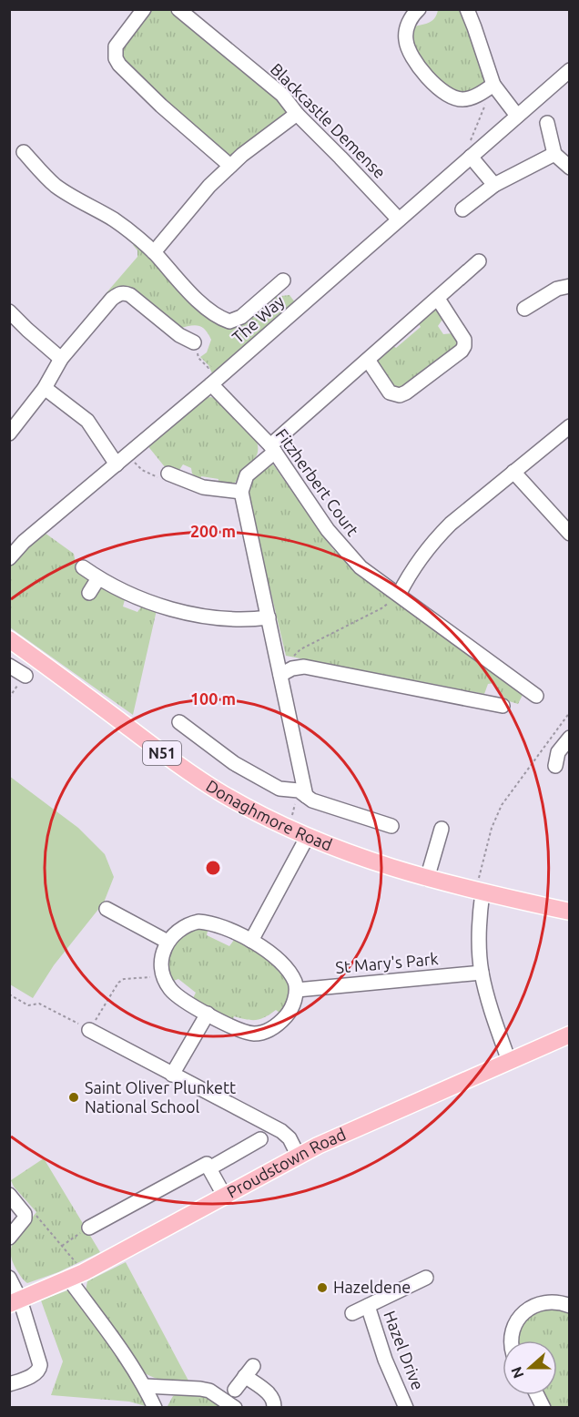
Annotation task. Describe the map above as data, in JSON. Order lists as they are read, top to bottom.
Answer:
{
  "streets": {
    "main road": ["N51", "Donaghmore Road", "Proudstown Road"],
    "street": [
      "Blackcastle Demense",
      "The Way",
      "Fitzherbert Court",
      "St Mary's Park",
      "Hazel Drive"
    ]
  },
  "crossings": [
    ["Blackcastle Demense", "The Way"],
    ["The Way", "Fitzherbert Court"]
  ],
  "places": ["Saint Oliver Plunkett National School", "Hazeldene"],
  "north": "left",
  "rings": ["200 m", "100 m"]
}
